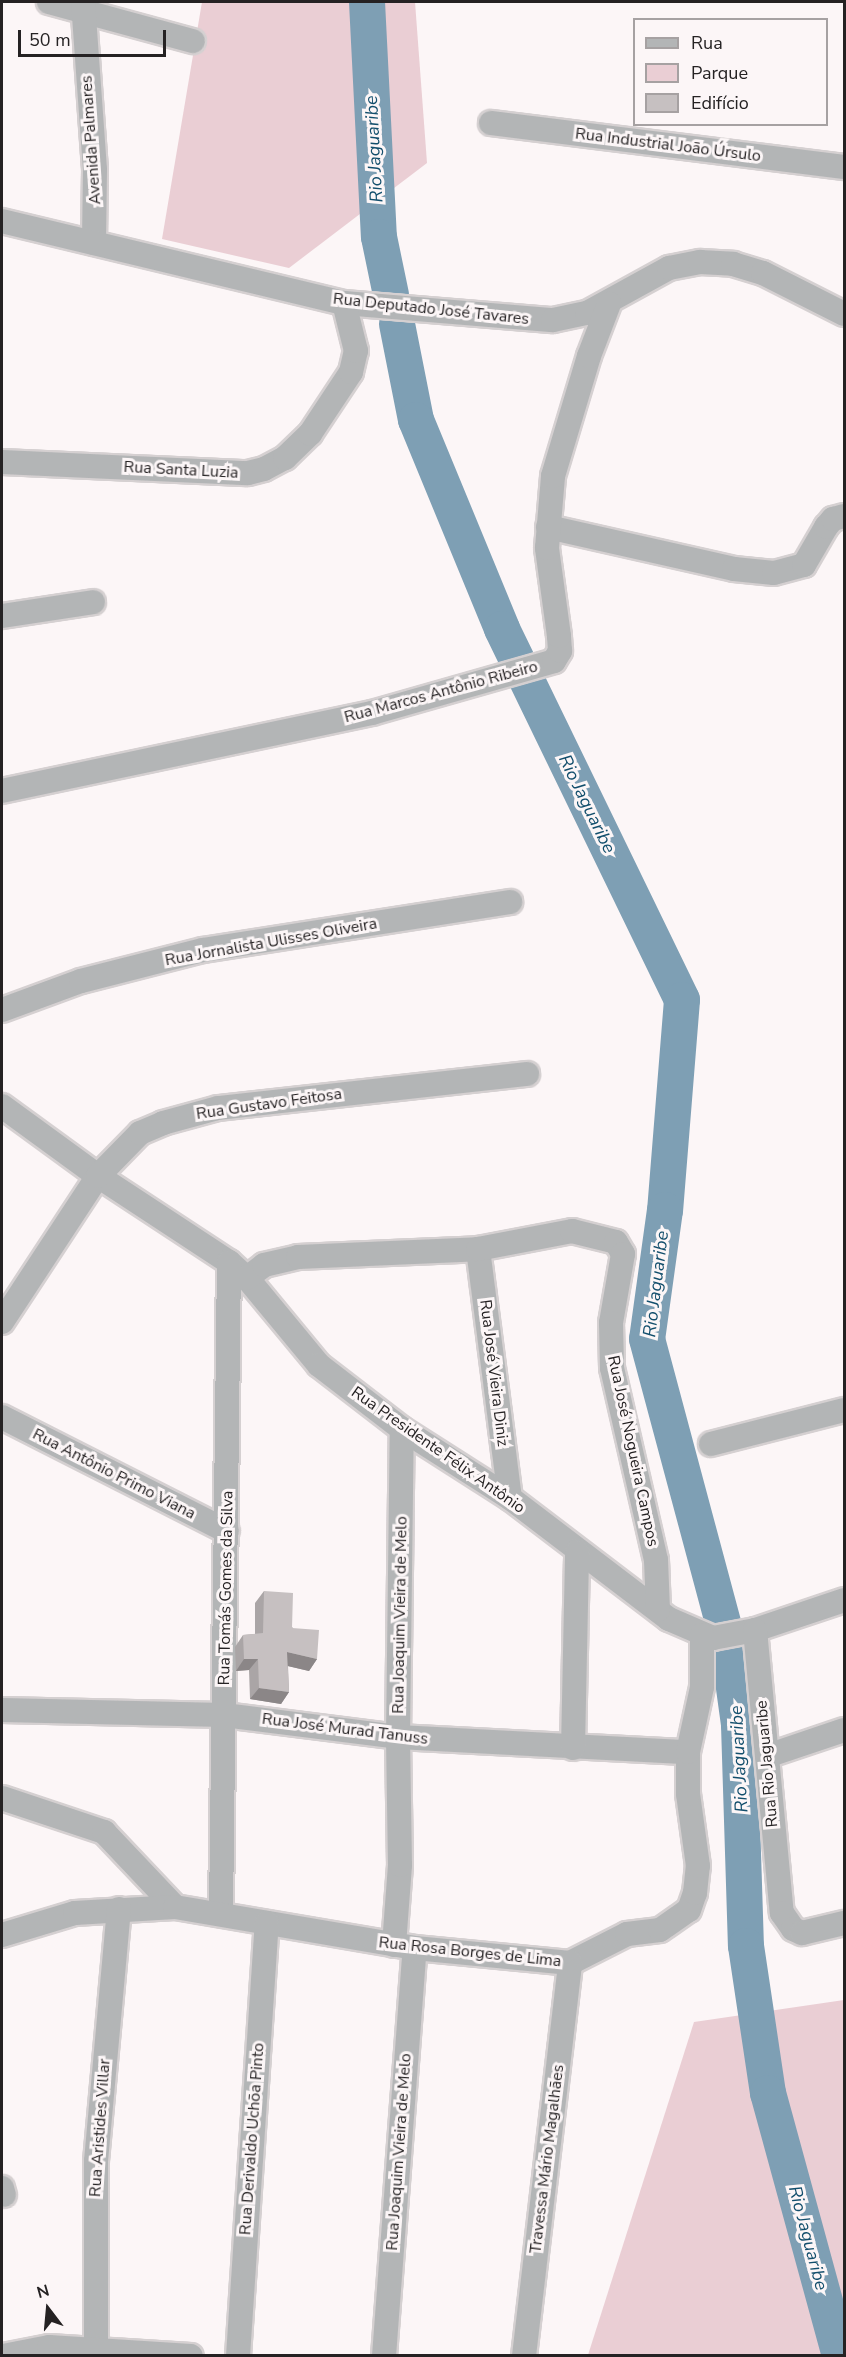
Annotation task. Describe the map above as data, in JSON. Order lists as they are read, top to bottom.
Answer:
{
  "streets": {
    "street": [
      "Avenida Palmares",
      "Rua Industrial João Úrsulo",
      "Rua Deputado José Tavares",
      "Rua Santa Luzia",
      "Rua Marcos Antônio Ribeiro",
      "Rua Jornalista Ulisses Oliveira",
      "Rua Gustavo Feitosa",
      "Rua José Vieira Diniz",
      "Rua Presidente Félix Antônio",
      "Rua José Nogueira Campos",
      "Rua Antônio Primo Viana",
      "Rua Tomás Gomes da Silva",
      "Rua Joaquim Vieira de Melo",
      "Rua José Murad Tanuss",
      "Rua Rio Jaguaribe",
      "Rua Rosa Borges de Lima",
      "Rua Aristides Villar",
      "Rua Derivaldo Uchõa Pinto",
      "Travessa Mário Magalhães"
    ]
  },
  "crossings": [
    ["Avenida Palmares", "Rua Deputado José Tavares"],
    ["Rua Deputado José Tavares", "Rua Santa Luzia"],
    ["Rua Deputado José Tavares", "Rua Marcos Antônio Ribeiro"],
    ["Rua Gustavo Feitosa", "Rua Presidente Félix Antônio"],
    ["Rua José Vieira Diniz", "Rua Presidente Félix Antônio"],
    ["Rua José Vieira Diniz", "Rua José Nogueira Campos"],
    ["Rua Presidente Félix Antônio", "Rua José Nogueira Campos"],
    ["Rua Presidente Félix Antônio", "Rua Tomás Gomes da Silva"],
    ["Rua Presidente Félix Antônio", "Rua Joaquim Vieira de Melo"],
    ["Rua Presidente Félix Antônio", "Rua Rosa Borges de Lima"],
    ["Rua Antônio Primo Viana", "Rua Tomás Gomes da Silva"],
    ["Rua Tomás Gomes da Silva", "Rua José Murad Tanuss"],
    ["Rua Tomás Gomes da Silva", "Rua Rosa Borges de Lima"],
    ["Rua Joaquim Vieira de Melo", "Rua José Murad Tanuss"],
    ["Rua Joaquim Vieira de Melo", "Rua Rosa Borges de Lima"],
    ["Rua José Murad Tanuss", "Rua Rosa Borges de Lima"],
    ["Rua Rosa Borges de Lima", "Rua Aristides Villar"],
    ["Rua Rosa Borges de Lima", "Rua Derivaldo Uchõa Pinto"],
    ["Rua Rosa Borges de Lima", "Travessa Mário Magalhães"]
  ],
  "water": ["Rio Jaguaribe"],
  "legend": ["Rua", "Parque", "Edifício"],
  "scale_bar": "50 m",
  "north": "top"
}
